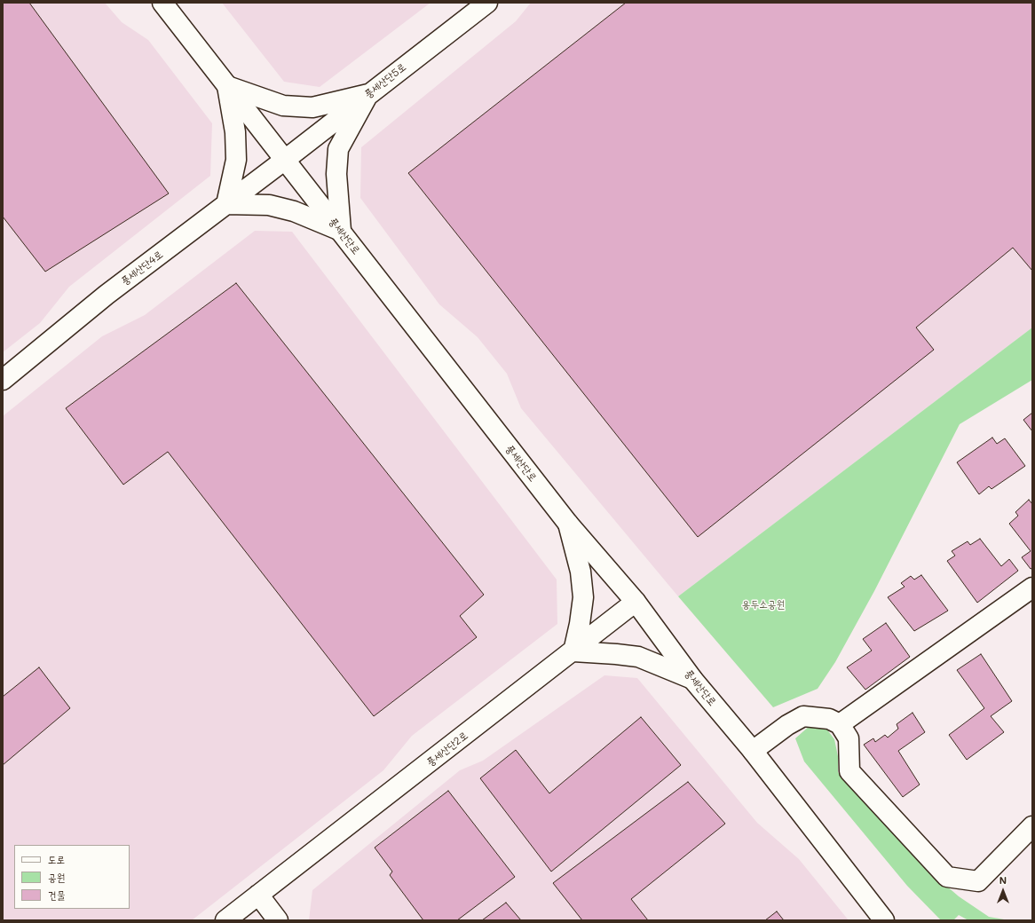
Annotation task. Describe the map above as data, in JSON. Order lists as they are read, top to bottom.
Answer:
{
  "streets": {
    "street": [
      "풍세산단5로",
      "풍세산단로",
      "풍세산단4로",
      "풍세산단2로"
    ]
  },
  "crossings": [
    ["풍세산단5로", "풍세산단로"],
    ["풍세산단5로", "풍세산단4로"],
    ["풍세산단로", "풍세산단4로"],
    ["풍세산단로", "풍세산단2로"]
  ],
  "parks": ["용두소공원"],
  "legend": ["도로", "공원", "건물"],
  "north": "top"
}
